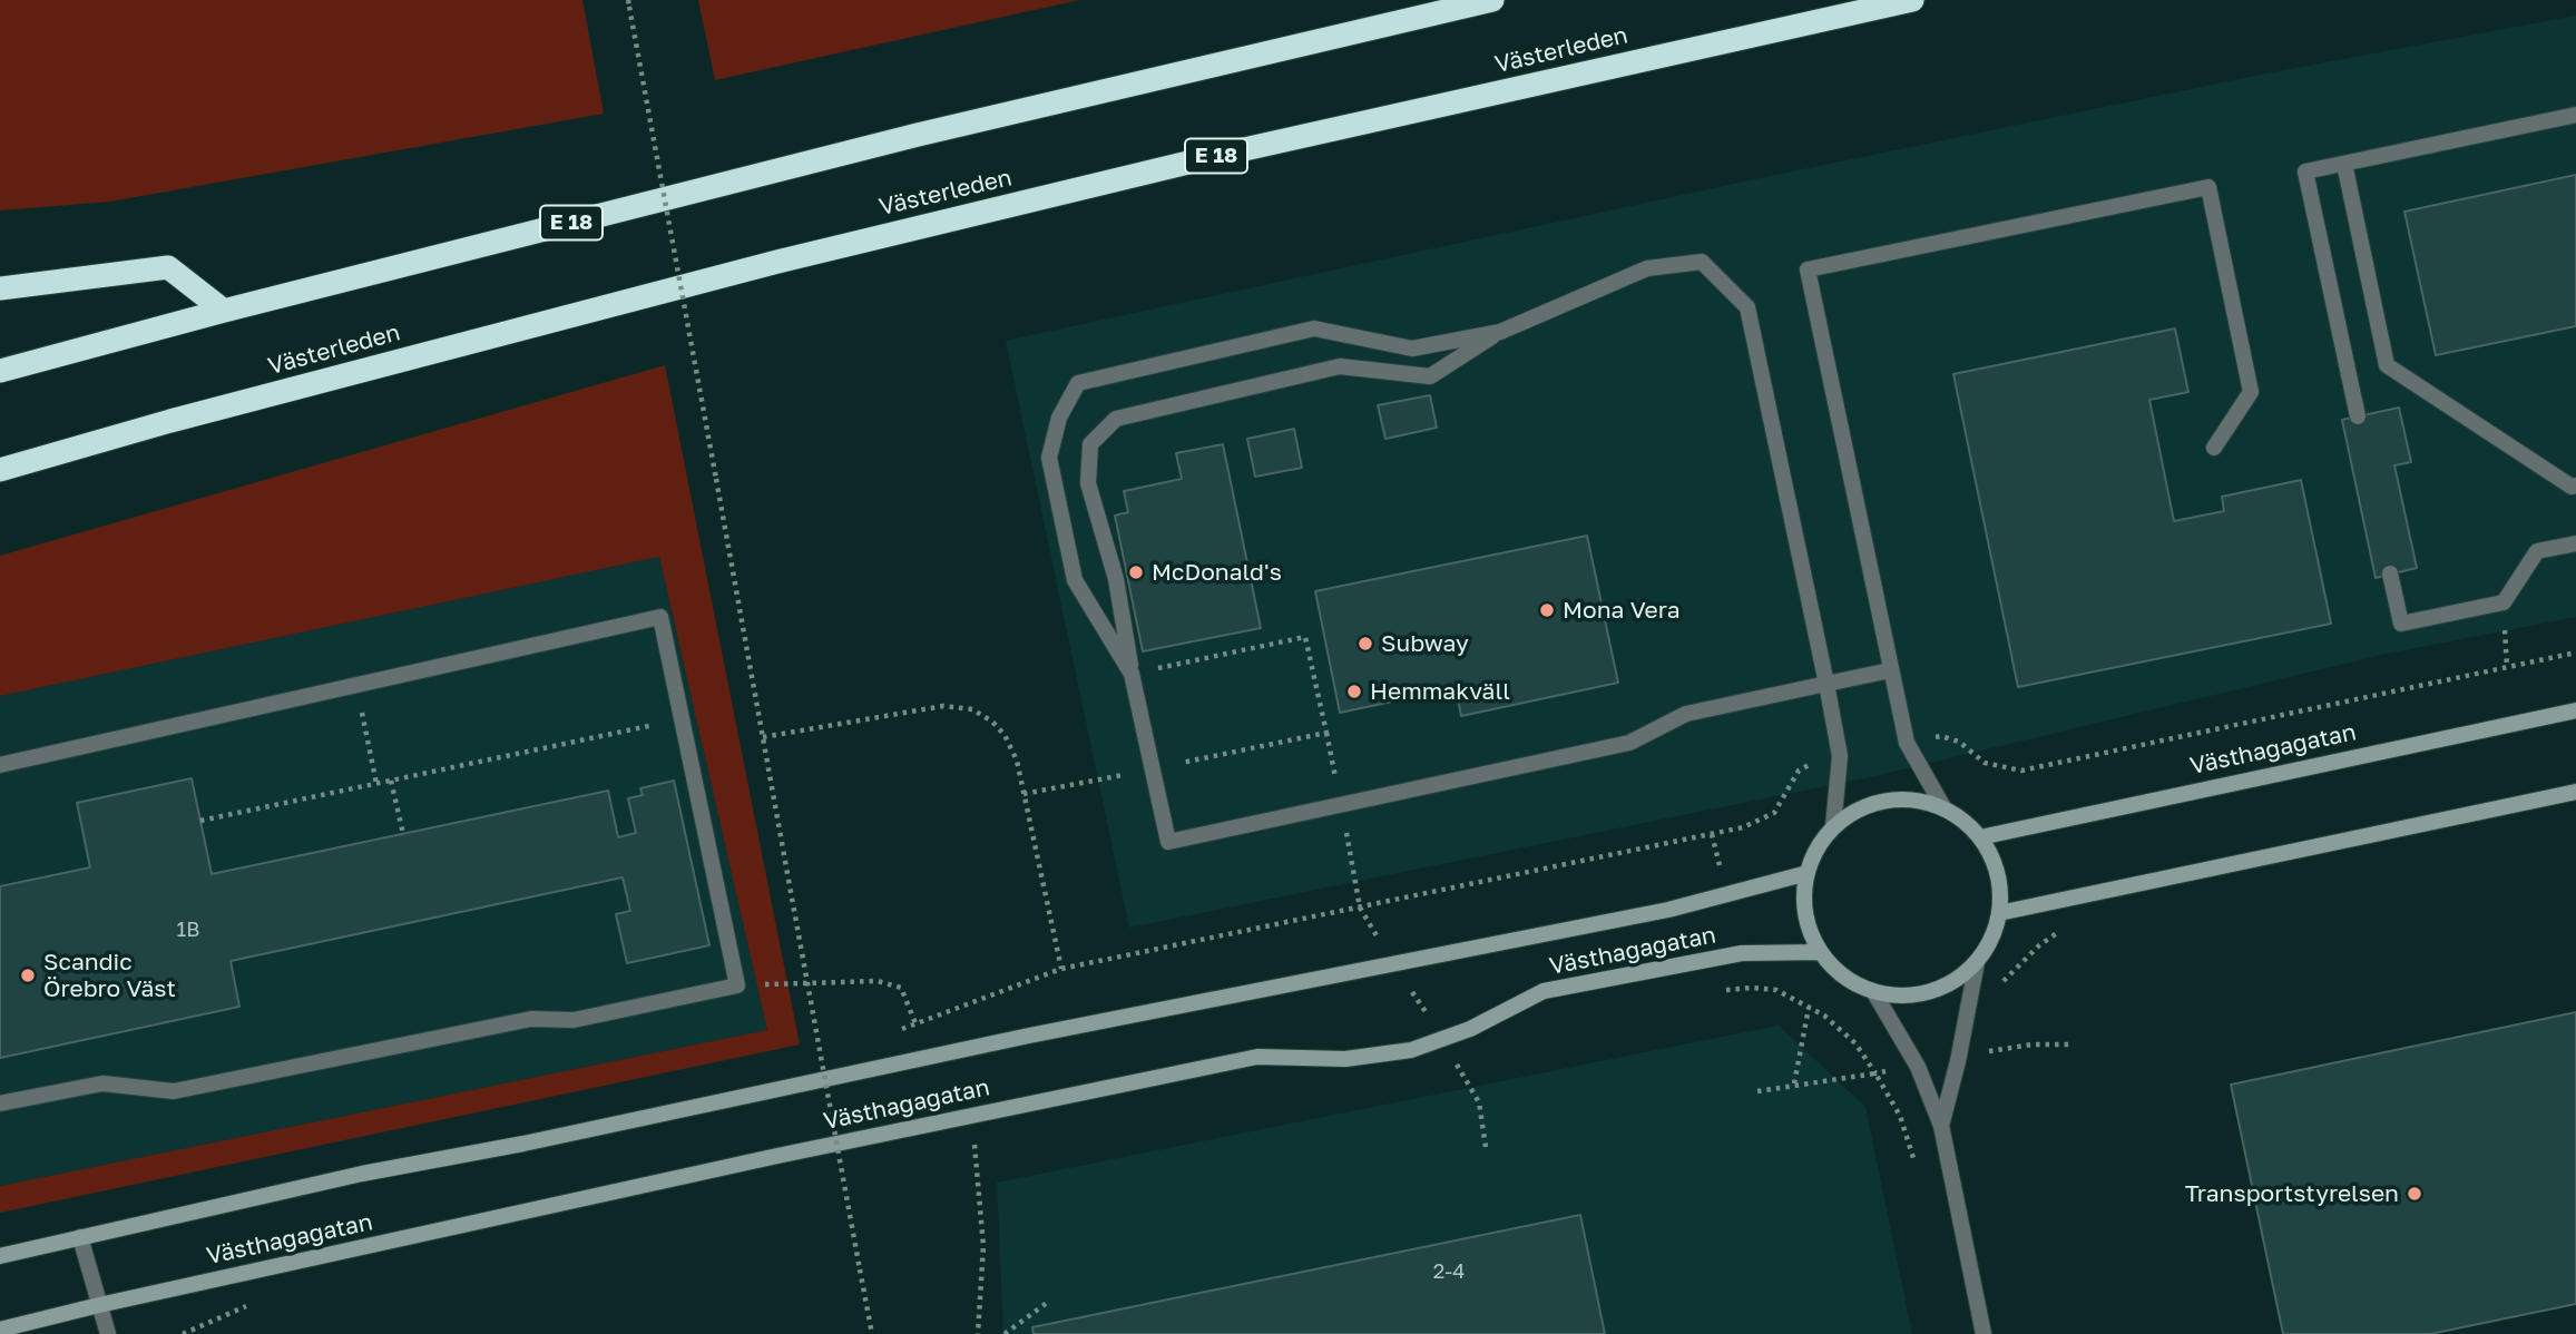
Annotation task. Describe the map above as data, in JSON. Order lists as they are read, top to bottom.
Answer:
{
  "streets": {
    "highway": ["Västerleden", "E 18"],
    "main road": ["Västhagagatan"]
  },
  "places": [
    "McDonald's",
    "Mona Vera",
    "Subway",
    "Hemmakväll",
    "Scandic Örebro Väst",
    "Transportstyrelsen"
  ],
  "house_numbers": ["1B", "2-4"]
}
